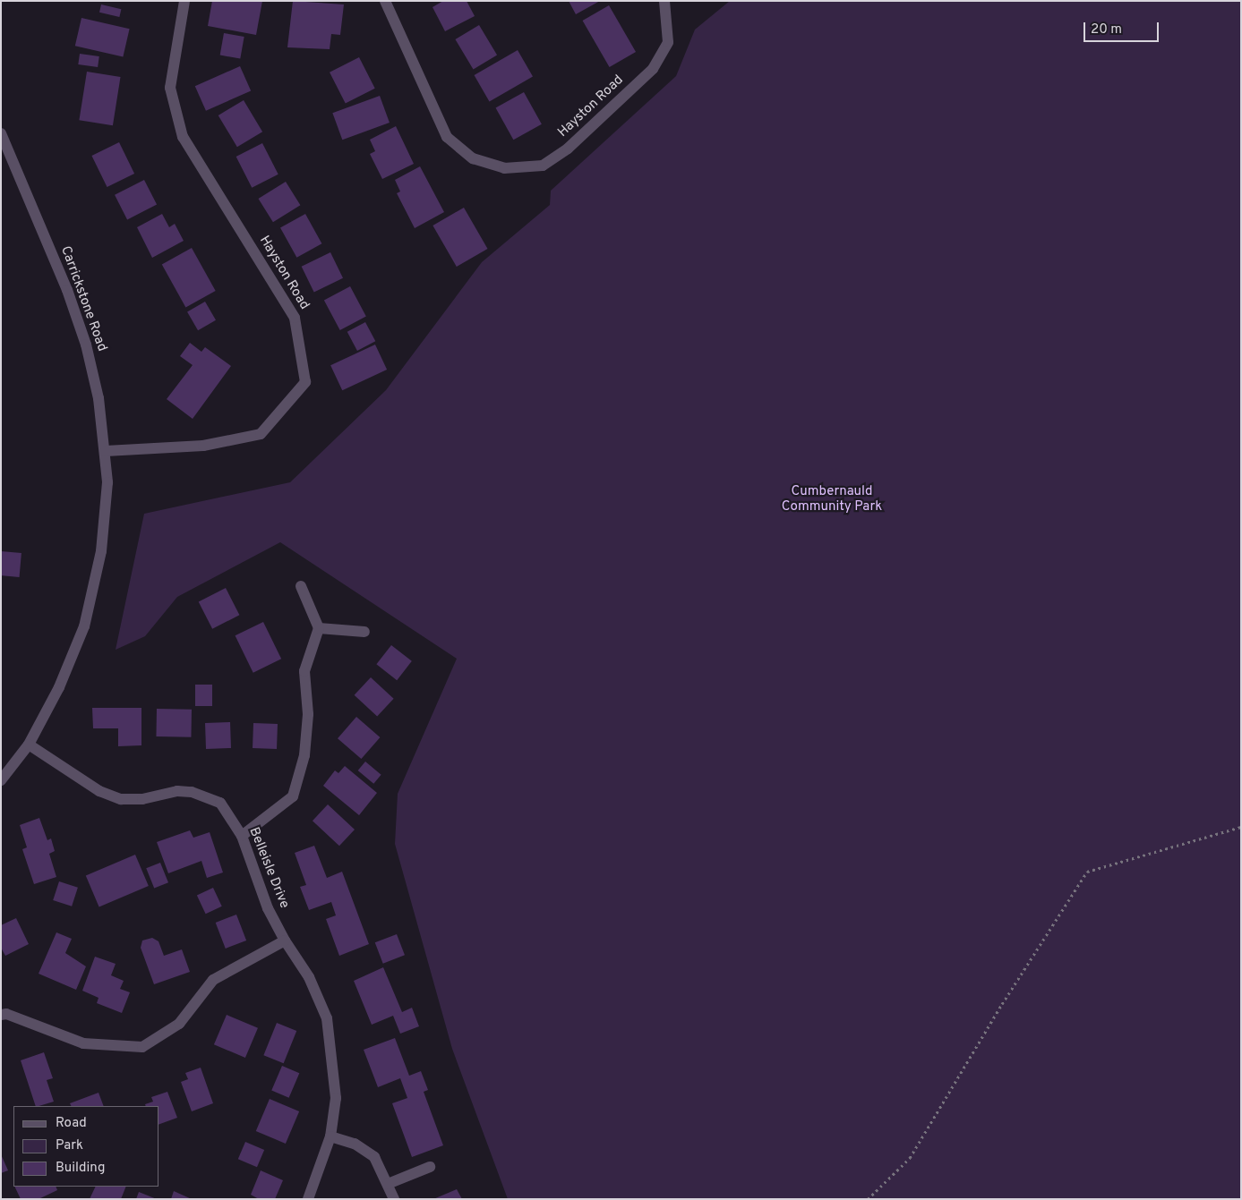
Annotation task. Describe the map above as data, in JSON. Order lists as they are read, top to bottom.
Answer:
{
  "streets": {
    "street": ["Hayston Road", "Carrickstone Road", "Belleisle Drive"]
  },
  "crossings": [
    ["Hayston Road", "Carrickstone Road"],
    ["Carrickstone Road", "Belleisle Drive"]
  ],
  "parks": ["Cumbernauld Community Park"],
  "legend": ["Road", "Park", "Building"],
  "scale_bar": "20 m"
}
